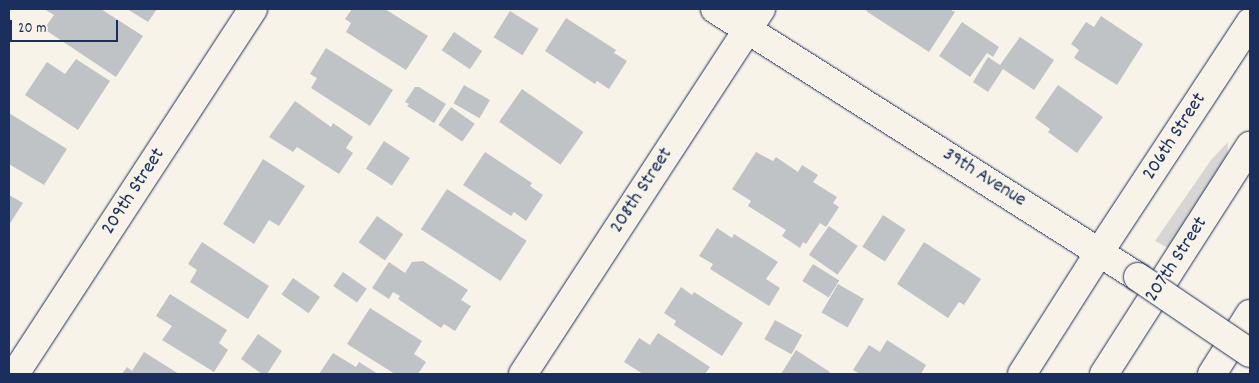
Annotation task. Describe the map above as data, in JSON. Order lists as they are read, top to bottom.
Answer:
{
  "streets": {
    "main road": [
      "206th Street",
      "39th Avenue",
      "208th Street",
      "209th Street",
      "207th Street"
    ]
  },
  "crossings": [
    ["206th Street", "39th Avenue"],
    ["39th Avenue", "208th Street"]
  ],
  "scale_bar": "20 m"
}
